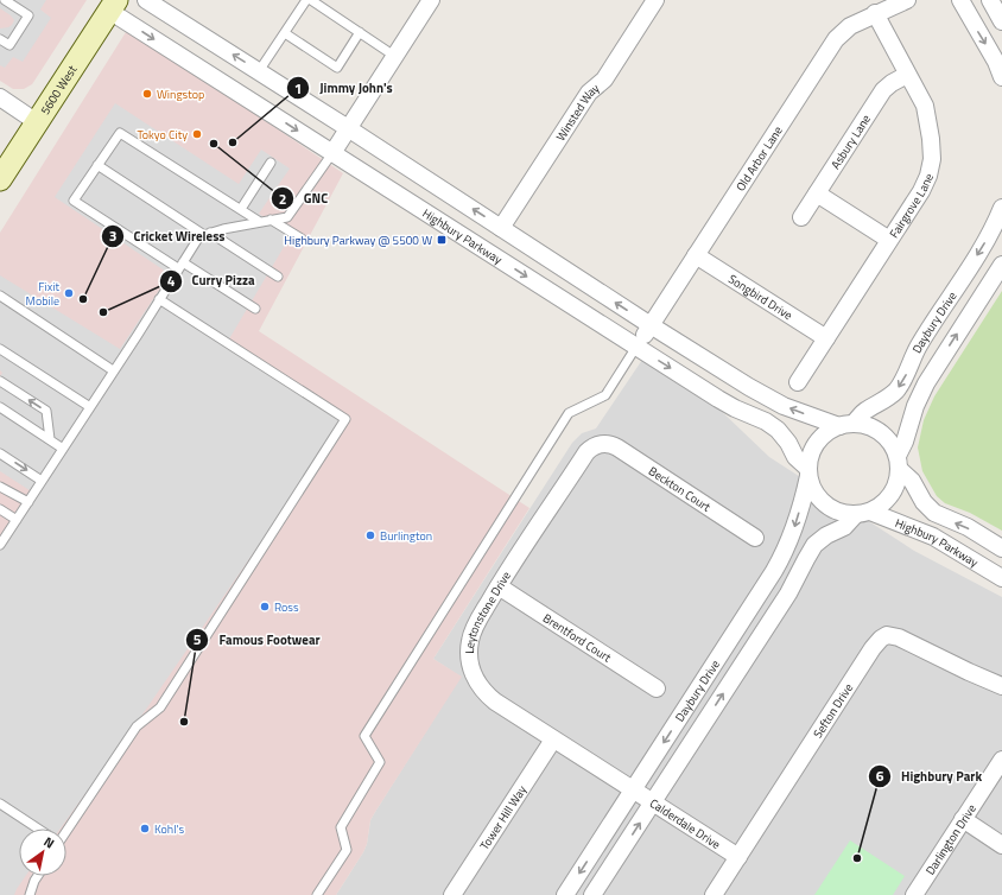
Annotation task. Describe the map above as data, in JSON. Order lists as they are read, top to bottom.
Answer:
{
  "streets": {
    "main road": ["5600 West"],
    "street": [
      "Winsted Way",
      "Asbury Lane",
      "Old Arbor Lane",
      "Fairgrove Lane",
      "Highbury Parkway",
      "Songbird Drive",
      "Daybury Drive",
      "Beckton Court",
      "Leytonstone Drive",
      "Brentford Court",
      "Sefton Drive",
      "Tower Hill Way",
      "Calderdale Drive",
      "Darlington Drive"
    ]
  },
  "crossings": [
    ["5600 West", "Highbury Parkway"],
    ["Asbury Lane", "Fairgrove Lane"],
    ["Old Arbor Lane", "Fairgrove Lane"],
    ["Old Arbor Lane", "Highbury Parkway"],
    ["Old Arbor Lane", "Songbird Drive"],
    ["Fairgrove Lane", "Songbird Drive"],
    ["Highbury Parkway", "Daybury Drive"],
    ["Daybury Drive", "Leytonstone Drive"],
    ["Daybury Drive", "Calderdale Drive"],
    ["Beckton Court", "Leytonstone Drive"],
    ["Leytonstone Drive", "Brentford Court"],
    ["Leytonstone Drive", "Tower Hill Way"],
    ["Leytonstone Drive", "Calderdale Drive"],
    ["Sefton Drive", "Calderdale Drive"]
  ],
  "places": {
    "other": [
      "Wingstop",
      "Tokyo City",
      "Jimmy John's",
      "GNC",
      "Fixit Mobile",
      "Cricket Wireless",
      "Curry Pizza",
      "Burlington",
      "Ross",
      "Famous Footwear",
      "Kohl's",
      "Highbury Park"
    ],
    "transit": ["Highbury Parkway @ 5500 W"]
  },
  "north": "top right"
}
